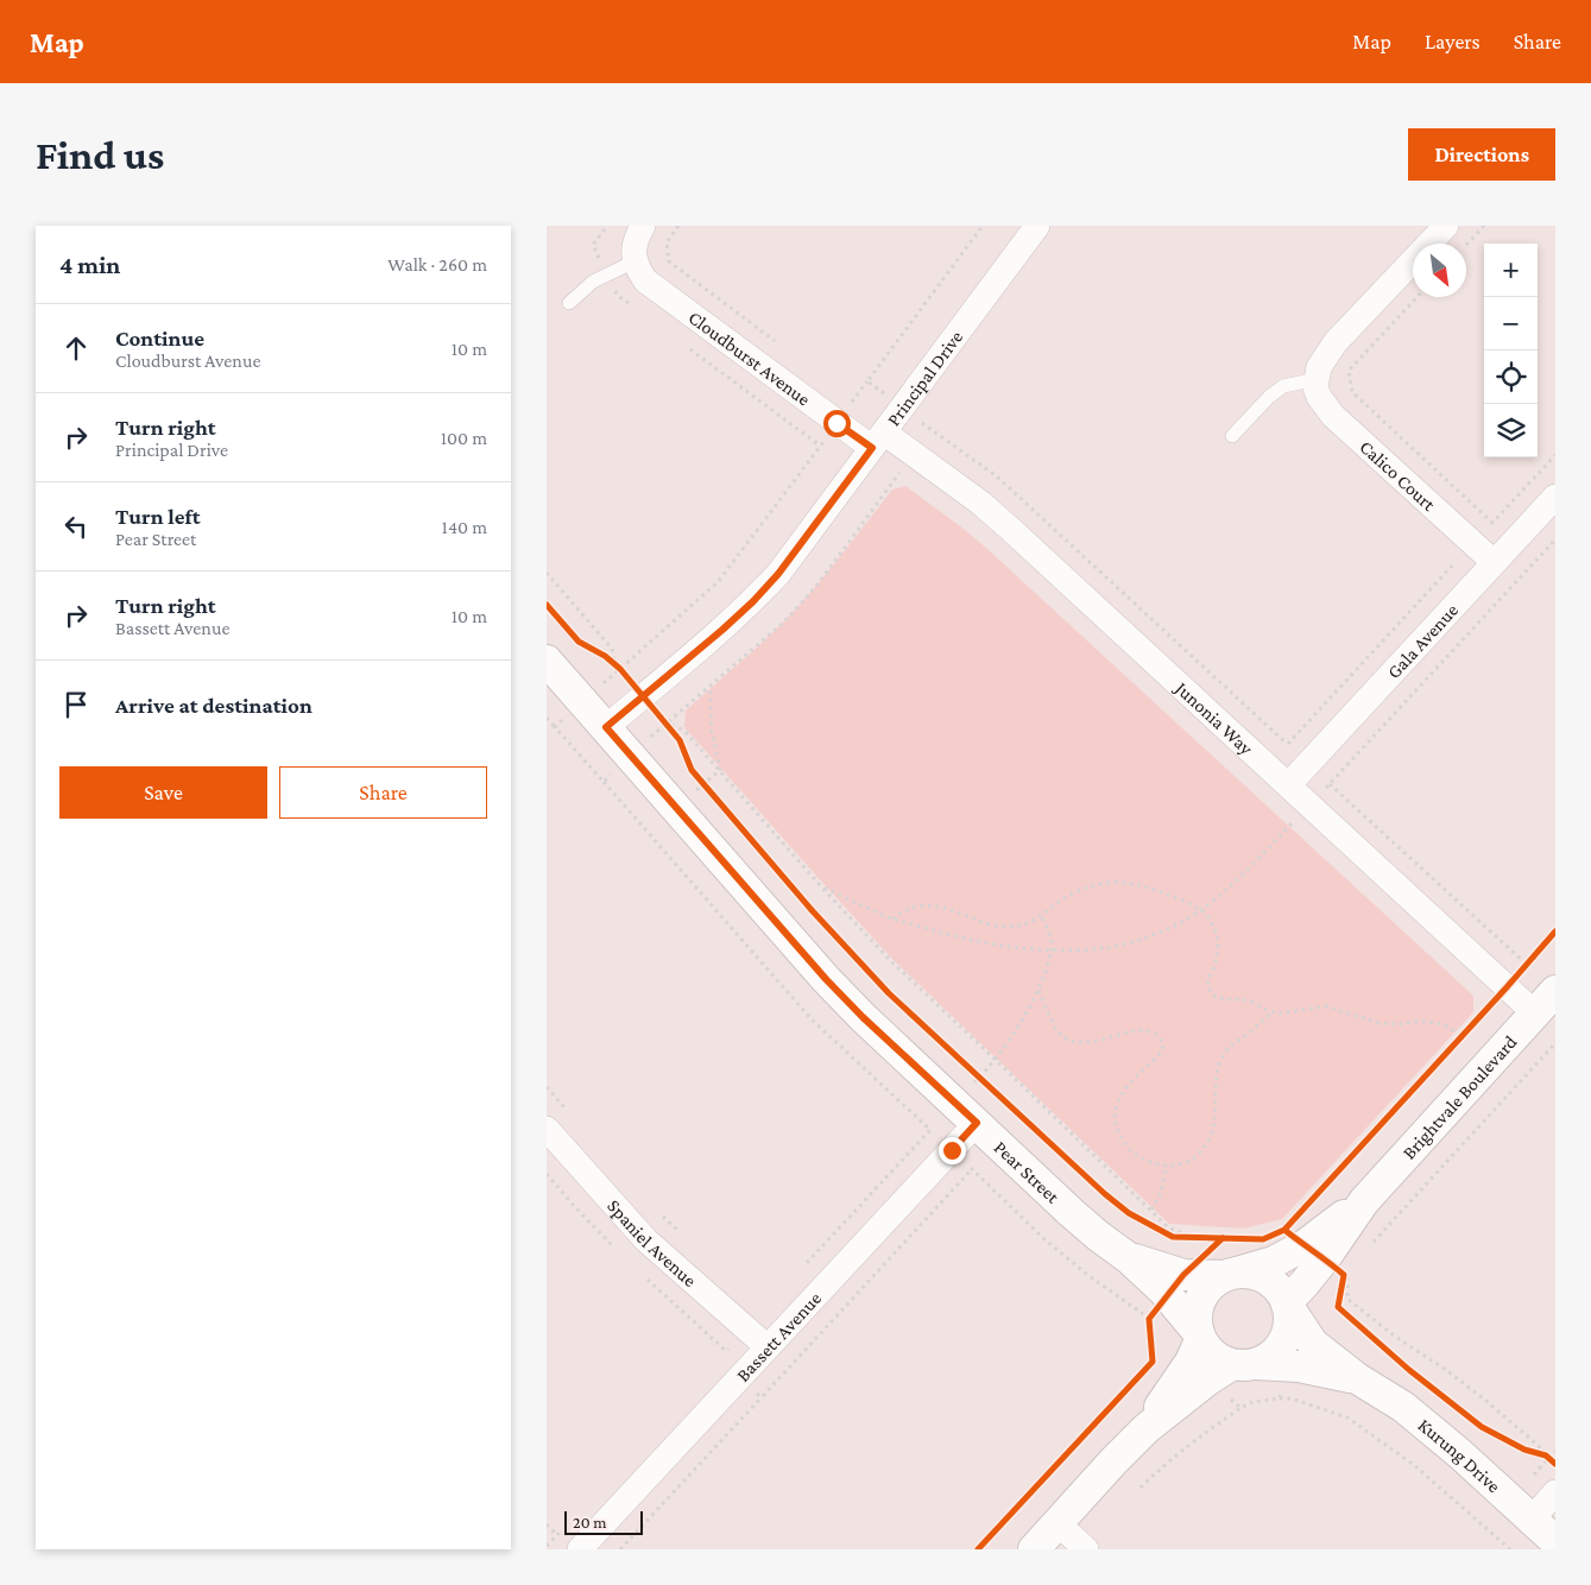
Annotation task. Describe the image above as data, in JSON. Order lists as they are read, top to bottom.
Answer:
{
  "streets": {
    "street": [
      "Cloudburst Avenue",
      "Principal Drive",
      "Calico Court",
      "Gala Avenue",
      "Junonia Way",
      "Brightvale Boulevard",
      "Pear Street",
      "Spaniel Avenue",
      "Bassett Avenue",
      "Kurung Drive"
    ]
  },
  "crossings": [
    ["Cloudburst Avenue", "Principal Drive"],
    ["Cloudburst Avenue", "Junonia Way"],
    ["Principal Drive", "Junonia Way"],
    ["Principal Drive", "Pear Street"],
    ["Calico Court", "Gala Avenue"],
    ["Gala Avenue", "Junonia Way"],
    ["Junonia Way", "Brightvale Boulevard"],
    ["Brightvale Boulevard", "Pear Street"],
    ["Brightvale Boulevard", "Kurung Drive"],
    ["Pear Street", "Bassett Avenue"],
    ["Pear Street", "Kurung Drive"],
    ["Spaniel Avenue", "Bassett Avenue"]
  ],
  "scale_bar": "20 m",
  "north": "bottom right",
  "page": {
    "header": "Map",
    "nav": ["Map", "Layers", "Share"],
    "buttons": [
      "Directions",
      ["Save", "Share"]
    ],
    "title": "Find us",
    "heading": ["4 min", "Walk · 260 m"],
    "map_buttons": ["+", "−"],
    "list": [
      ["Continue", "Cloudburst Avenue", "10 m"],
      ["Turn right", "Principal Drive", "100 m"],
      ["Turn left", "Pear Street", "140 m"],
      ["Turn right", "Bassett Avenue", "10 m"],
      "Arrive at destination"
    ],
    "scale": "20 m"
  }
}
